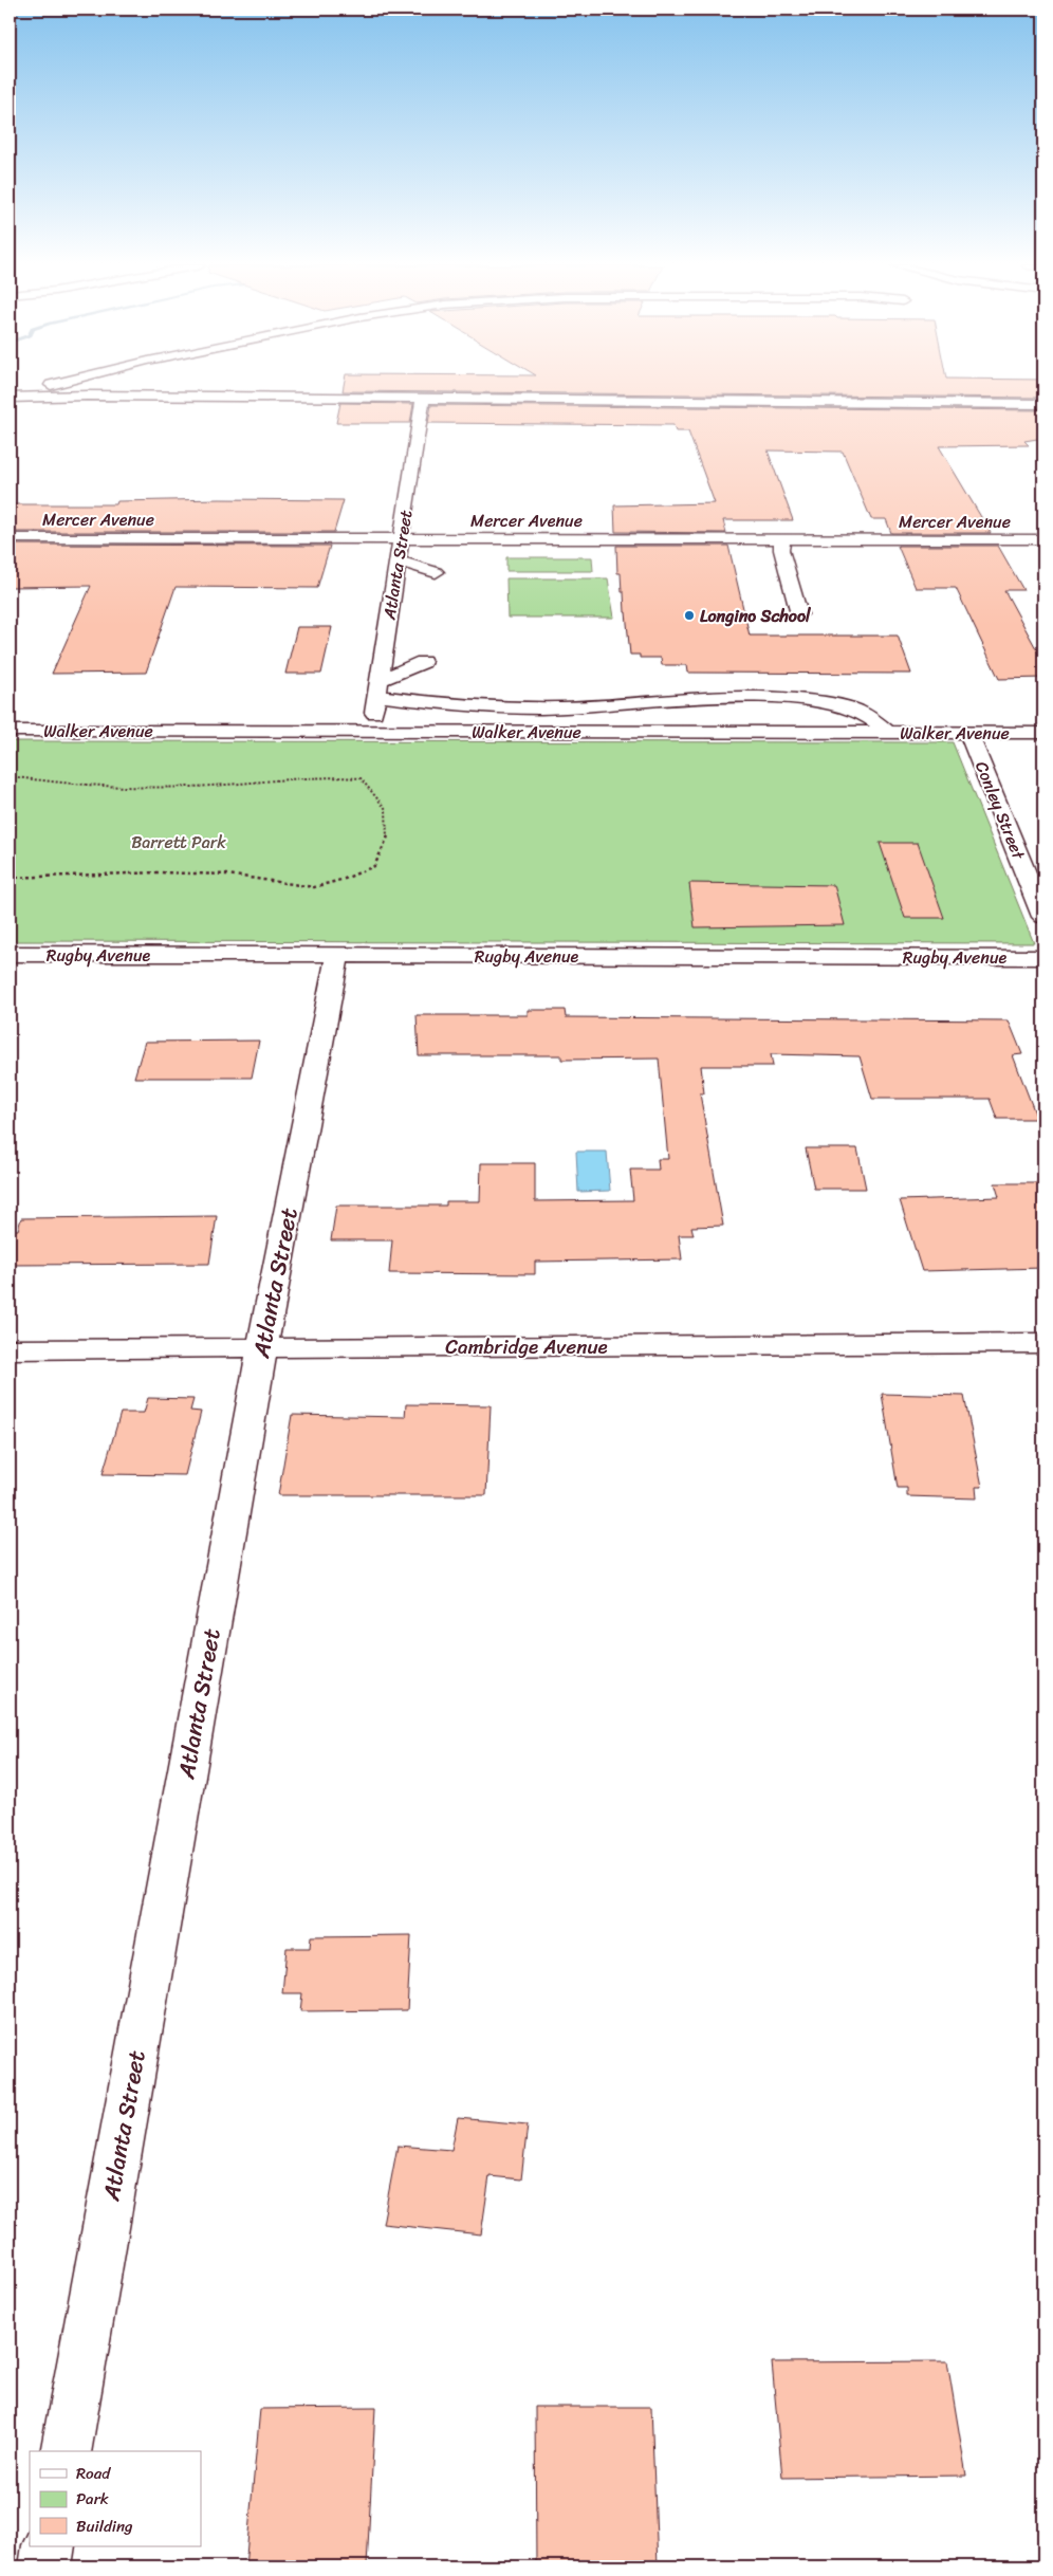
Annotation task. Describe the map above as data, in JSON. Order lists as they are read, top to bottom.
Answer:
{
  "streets": {
    "street": [
      "Mercer Avenue",
      "Atlanta Street",
      "Walker Avenue",
      "Conley Street",
      "Rugby Avenue",
      "Cambridge Avenue"
    ]
  },
  "crossings": [
    ["Mercer Avenue", "Atlanta Street"],
    ["Atlanta Street", "Walker Avenue"],
    ["Atlanta Street", "Rugby Avenue"],
    ["Atlanta Street", "Cambridge Avenue"],
    ["Walker Avenue", "Conley Street"]
  ],
  "parks": ["Barrett Park"],
  "places": ["Longino School"],
  "legend": ["Road", "Park", "Building"]
}
